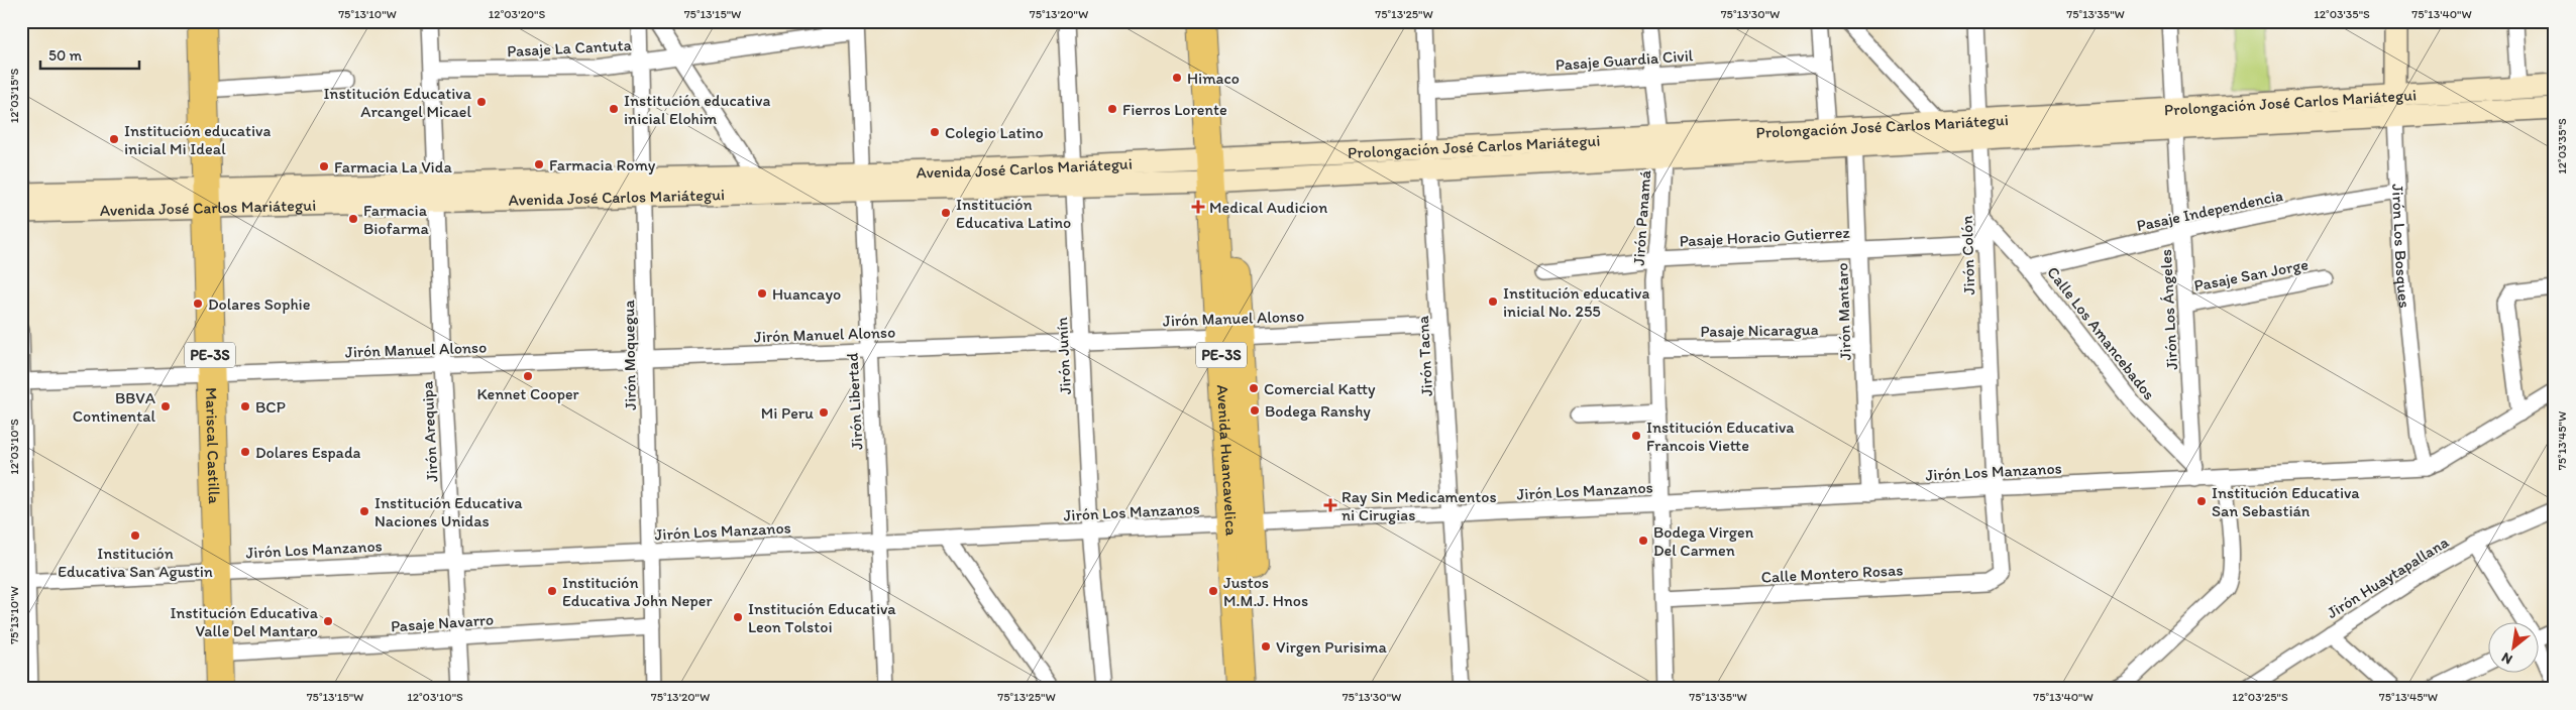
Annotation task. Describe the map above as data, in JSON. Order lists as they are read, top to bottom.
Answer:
{
  "streets": {
    "highway": ["PE-3S", "Mariscal Castilla", "Avenida Huancavelica"],
    "street": [
      "Pasaje La Cantuta",
      "Pasaje Guardia Civil",
      "Prolongación José Carlos Mariátegui",
      "Avenida José Carlos Mariátegui",
      "Pasaje Independencia",
      "Jirón Panamá",
      "Pasaje Horacio Gutierrez",
      "Jirón Los Bosques",
      "Jirón Colón",
      "Pasaje San Jorge",
      "Jirón Los Ángeles",
      "Jirón Mantaro",
      "Jirón Manuel Alonso",
      "Pasaje Nicaragua",
      "Calle Los Amancebados",
      "Jirón Moquegua",
      "Jirón Junín",
      "Jirón Tacna",
      "Jirón Libertad",
      "Jirón Arequipa",
      "Jirón Los Manzanos",
      "Calle Montero Rosas",
      "Jirón Huaytapallana",
      "Pasaje Navarro"
    ]
  },
  "crossings": [
    ["Pasaje La Cantuta", "Jirón Moquegua"],
    ["Pasaje La Cantuta", "Jirón Libertad"],
    ["Pasaje La Cantuta", "Jirón Arequipa"],
    ["Pasaje Guardia Civil", "Jirón Panamá"],
    ["Pasaje Guardia Civil", "Jirón Tacna"],
    ["Prolongación José Carlos Mariátegui", "Avenida José Carlos Mariátegui"],
    ["Prolongación José Carlos Mariátegui", "Jirón Panamá"],
    ["Prolongación José Carlos Mariátegui", "Jirón Los Bosques"],
    ["Prolongación José Carlos Mariátegui", "Jirón Colón"],
    ["Prolongación José Carlos Mariátegui", "Jirón Los Ángeles"],
    ["Prolongación José Carlos Mariátegui", "Jirón Mantaro"],
    ["Prolongación José Carlos Mariátegui", "Jirón Tacna"],
    ["Prolongación José Carlos Mariátegui", "Avenida Huancavelica"],
    ["Avenida José Carlos Mariátegui", "Jirón Moquegua"],
    ["Avenida José Carlos Mariátegui", "Jirón Junín"],
    ["Avenida José Carlos Mariátegui", "Jirón Libertad"],
    ["Avenida José Carlos Mariátegui", "Jirón Arequipa"],
    ["Avenida José Carlos Mariátegui", "Mariscal Castilla"],
    ["Avenida José Carlos Mariátegui", "Avenida Huancavelica"],
    ["Pasaje Independencia", "Jirón Los Bosques"],
    ["Pasaje Independencia", "Jirón Los Ángeles"],
    ["Pasaje Independencia", "Calle Los Amancebados"],
    ["Jirón Panamá", "Pasaje Horacio Gutierrez"],
    ["Jirón Panamá", "Pasaje Nicaragua"],
    ["Jirón Panamá", "Jirón Los Manzanos"],
    ["Jirón Panamá", "Calle Montero Rosas"],
    ["Pasaje Horacio Gutierrez", "Jirón Colón"],
    ["Pasaje Horacio Gutierrez", "Jirón Mantaro"],
    ["Jirón Los Bosques", "Jirón Los Manzanos"],
    ["Jirón Colón", "Calle Los Amancebados"],
    ["Jirón Colón", "Jirón Los Manzanos"],
    ["Jirón Colón", "Calle Montero Rosas"],
    ["Pasaje San Jorge", "Jirón Los Ángeles"],
    ["Jirón Los Ángeles", "Calle Los Amancebados"],
    ["Jirón Los Ángeles", "Jirón Los Manzanos"],
    ["Jirón Mantaro", "Pasaje Nicaragua"],
    ["Jirón Mantaro", "Jirón Los Manzanos"],
    ["Jirón Manuel Alonso", "Jirón Moquegua"],
    ["Jirón Manuel Alonso", "Jirón Junín"],
    ["Jirón Manuel Alonso", "Jirón Tacna"],
    ["Jirón Manuel Alonso", "Jirón Libertad"],
    ["Jirón Manuel Alonso", "Jirón Arequipa"],
    ["Jirón Manuel Alonso", "Mariscal Castilla"],
    ["Jirón Manuel Alonso", "Avenida Huancavelica"],
    ["Calle Los Amancebados", "Jirón Los Manzanos"],
    ["Jirón Moquegua", "Jirón Los Manzanos"],
    ["Jirón Moquegua", "Pasaje Navarro"],
    ["Jirón Junín", "Jirón Los Manzanos"],
    ["Jirón Tacna", "Jirón Los Manzanos"],
    ["Jirón Libertad", "Jirón Los Manzanos"],
    ["Jirón Arequipa", "Jirón Los Manzanos"],
    ["Jirón Arequipa", "Pasaje Navarro"],
    ["Mariscal Castilla", "Jirón Los Manzanos"],
    ["Mariscal Castilla", "Pasaje Navarro"],
    ["Avenida Huancavelica", "Jirón Los Manzanos"]
  ],
  "places": {
    "other": [
      "Himaco",
      "Institución Educativa Arcangel Micael",
      "Institución educativa inicial Elohim",
      "Fierros Lorente",
      "Colegio Latino",
      "Institución educativa inicial Mi Ideal",
      "Farmacia Romy",
      "Farmacia La Vida",
      "Institución Educativa Latino",
      "Farmacia Biofarma",
      "Huancayo",
      "Institución educativa inicial No. 255",
      "Dolares Sophie",
      "Kennet Cooper",
      "Comercial Katty",
      "BBVA Continental",
      "BCP",
      "Bodega Ranshy",
      "Mi Peru",
      "Institución Educativa Francois Viette",
      "Dolares Espada",
      "Institución Educativa San Sebastián",
      "Institución Educativa Naciones Unidas",
      "Institución Educativa San Agustin",
      "Bodega Virgen Del Carmen",
      "Institución Educativa John Neper",
      "Justos M.M.J. Hnos",
      "Institución Educativa Leon Tolstoi",
      "Institución Educativa Valle Del Mantaro",
      "Virgen Purisima"
    ],
    "health": ["Medical Audicion", "Ray Sin Medicamentos ni Cirugias"]
  },
  "scale_bar": "50 m",
  "north": "bottom left",
  "coordinates": [
    "75°13'10\"W",
    "12°03'20\"S",
    "75°13'15\"W",
    "75°13'20\"W",
    "75°13'25\"W",
    "75°13'30\"W",
    "75°13'35\"W",
    "12°03'35\"S",
    "75°13'40\"W",
    "12°03'15\"S",
    "75°13'45\"W",
    "12°03'10\"S",
    "12°03'25\"S"
  ]
}
